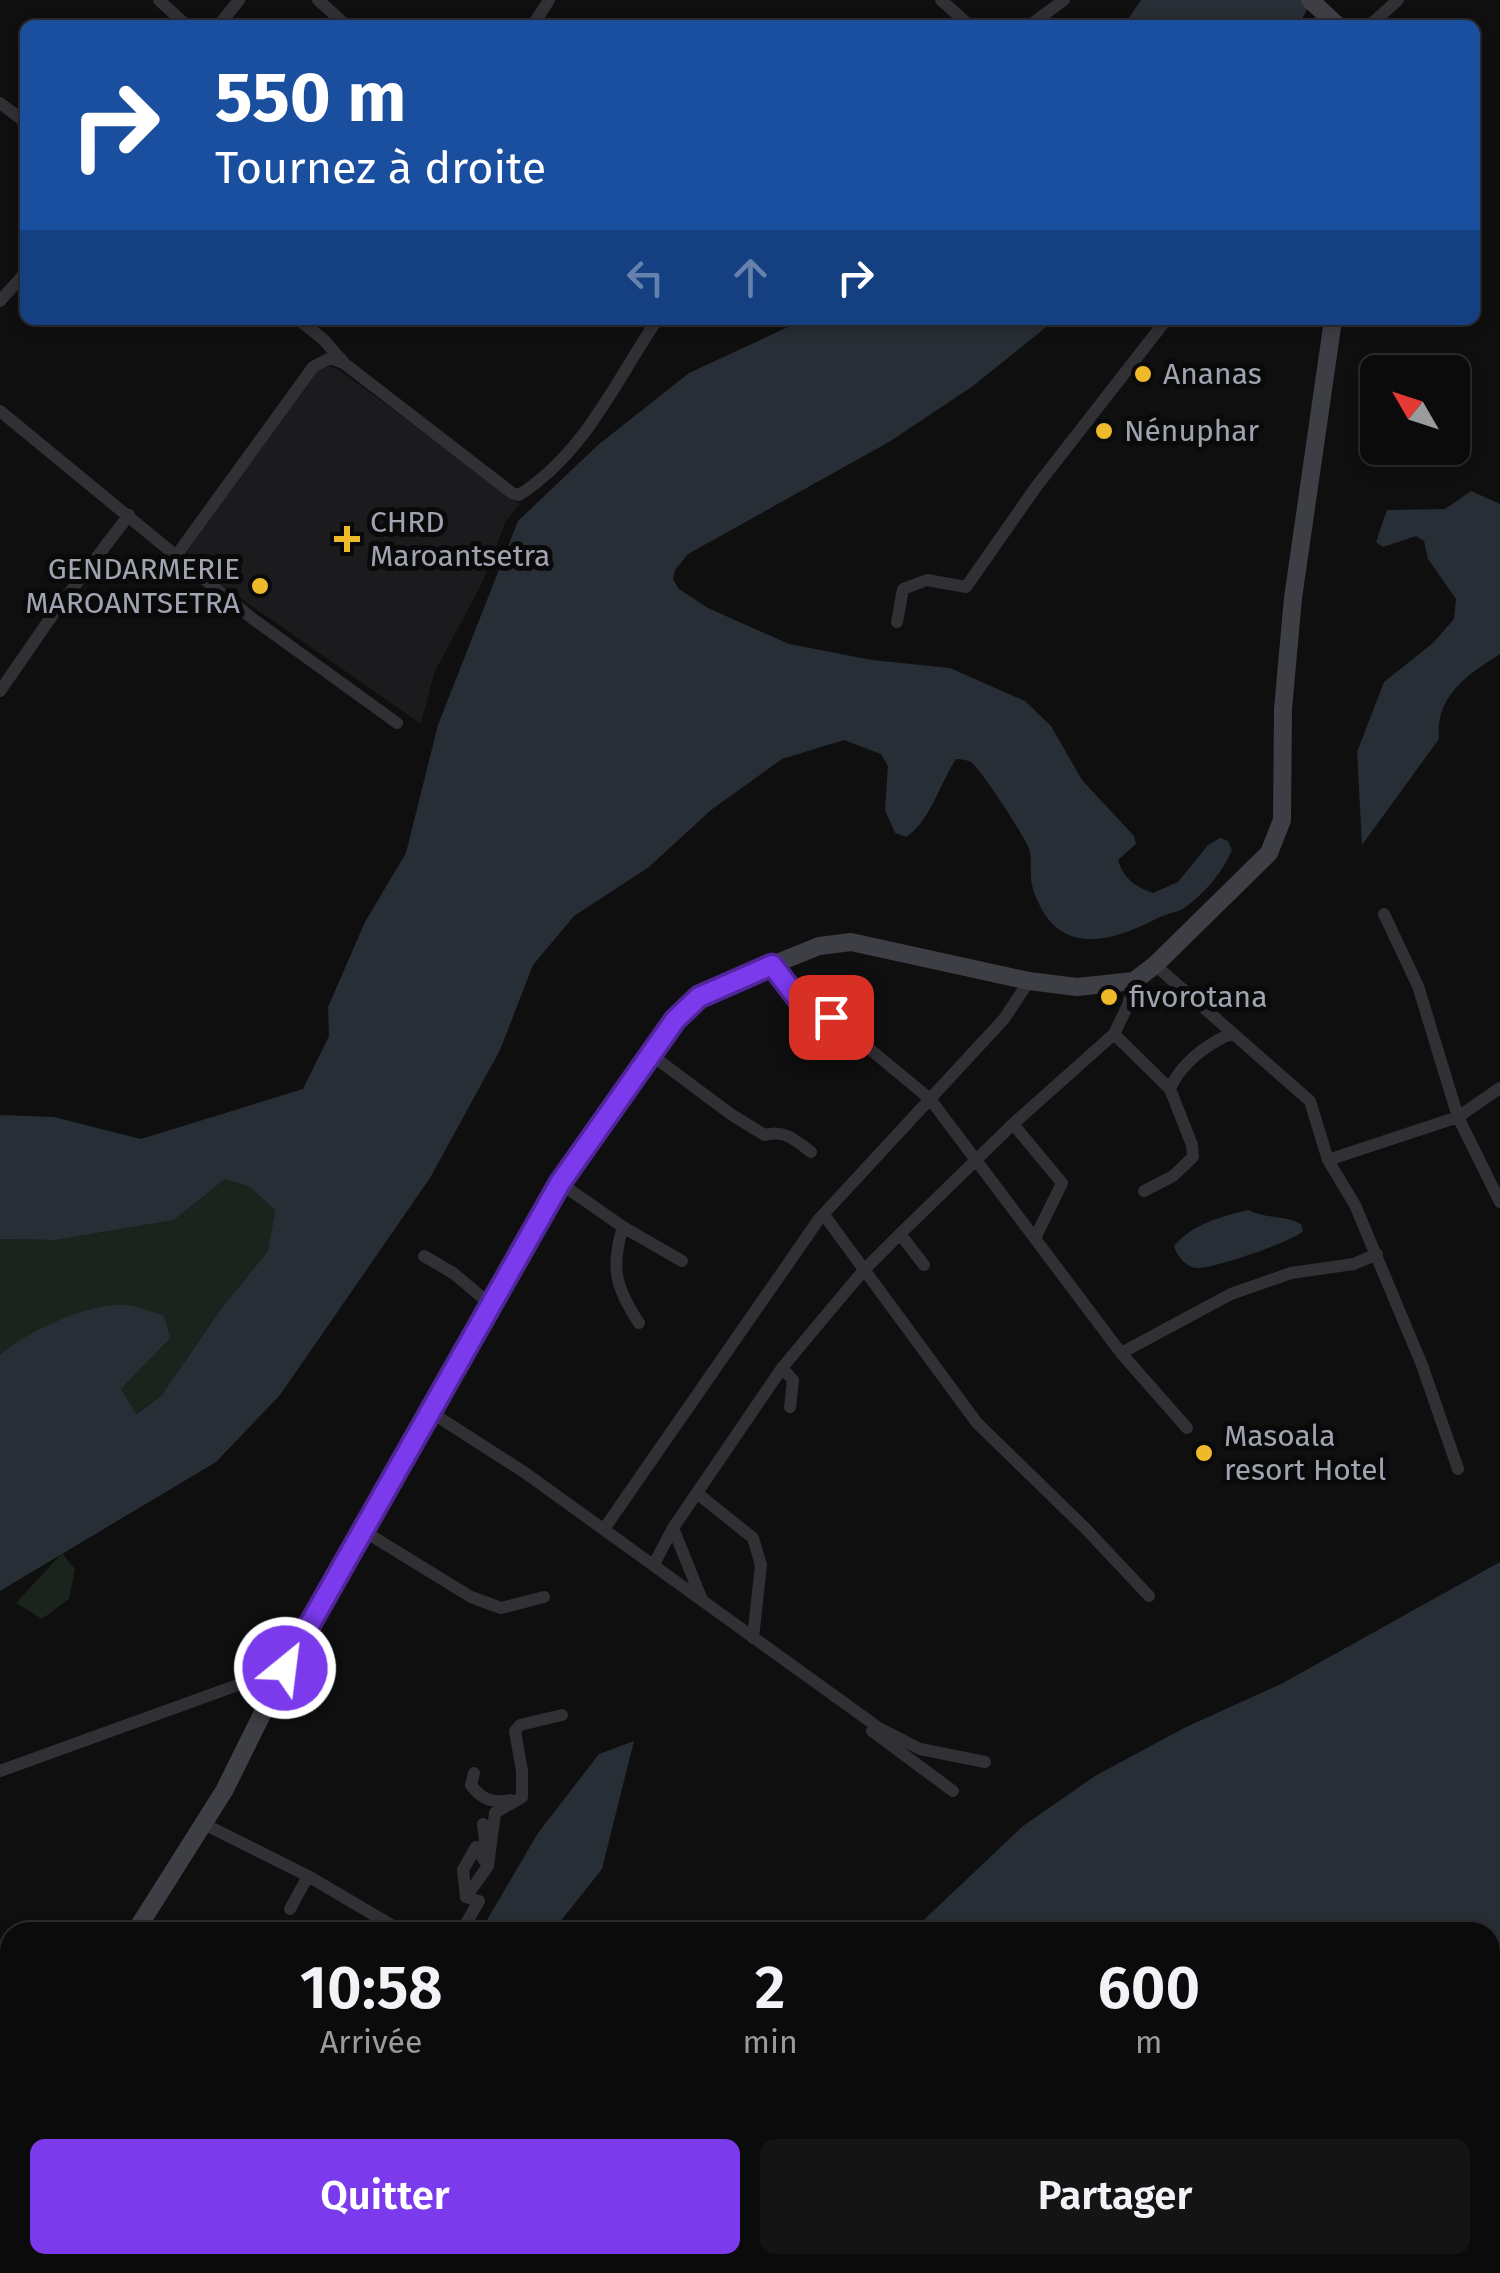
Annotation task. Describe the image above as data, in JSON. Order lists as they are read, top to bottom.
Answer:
{
  "places": {
    "other": [
      "Ananas",
      "Nénuphar",
      "GENDARMERIE MAROANTSETRA",
      "fivorotana",
      "Masoala resort Hotel"
    ],
    "health": ["CHRD Maroantsetra"]
  },
  "north": "top left",
  "page": {
    "turn": ["550 m", "Tournez à droite"],
    "eta": [
      "10:58",
      "Arrivée",
      "2",
      "min",
      "600",
      "m"
    ],
    "buttons": ["Quitter", "Partager"]
  }
}
